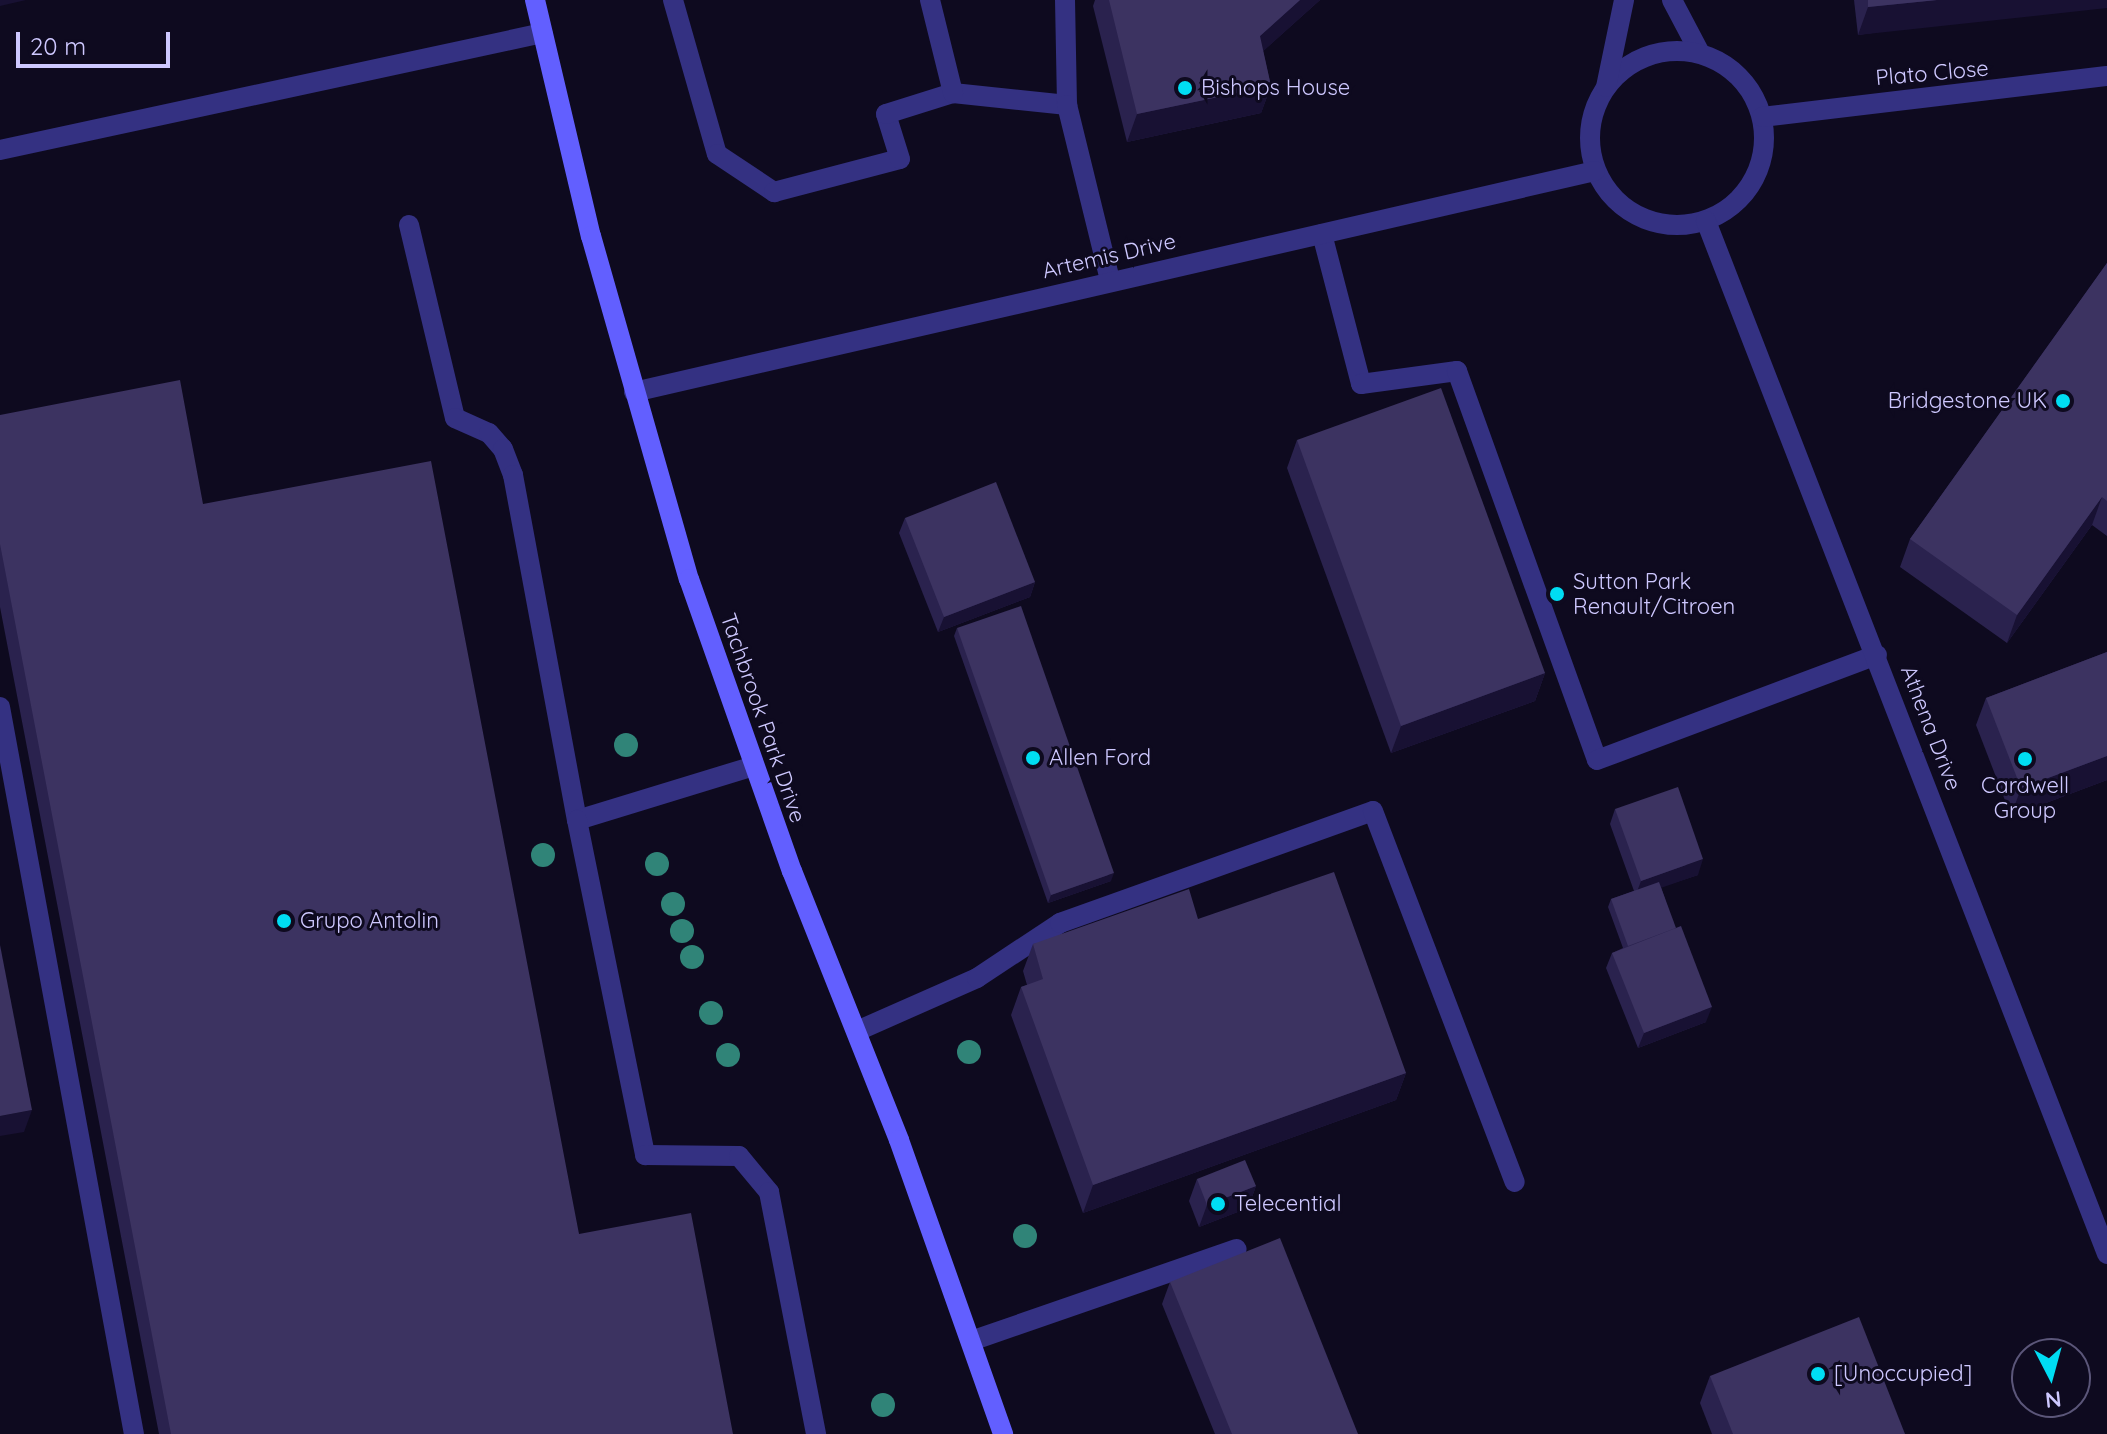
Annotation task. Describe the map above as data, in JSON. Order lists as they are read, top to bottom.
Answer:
{
  "streets": {
    "street": [
      "Plato Close",
      "Artemis Drive",
      "Tachbrook Park Drive",
      "Athena Drive"
    ]
  },
  "crossings": [
    ["Plato Close", "Artemis Drive"],
    ["Plato Close", "Athena Drive"],
    ["Artemis Drive", "Tachbrook Park Drive"],
    ["Artemis Drive", "Athena Drive"]
  ],
  "places": [
    "Bishops House",
    "Bridgestone UK",
    "Sutton Park Renault/Citroen",
    "Allen Ford",
    "Cardwell Group",
    "Grupo Antolin",
    "Telecential",
    "[Unoccupied]"
  ],
  "scale_bar": "20 m",
  "north": "bottom"
}
